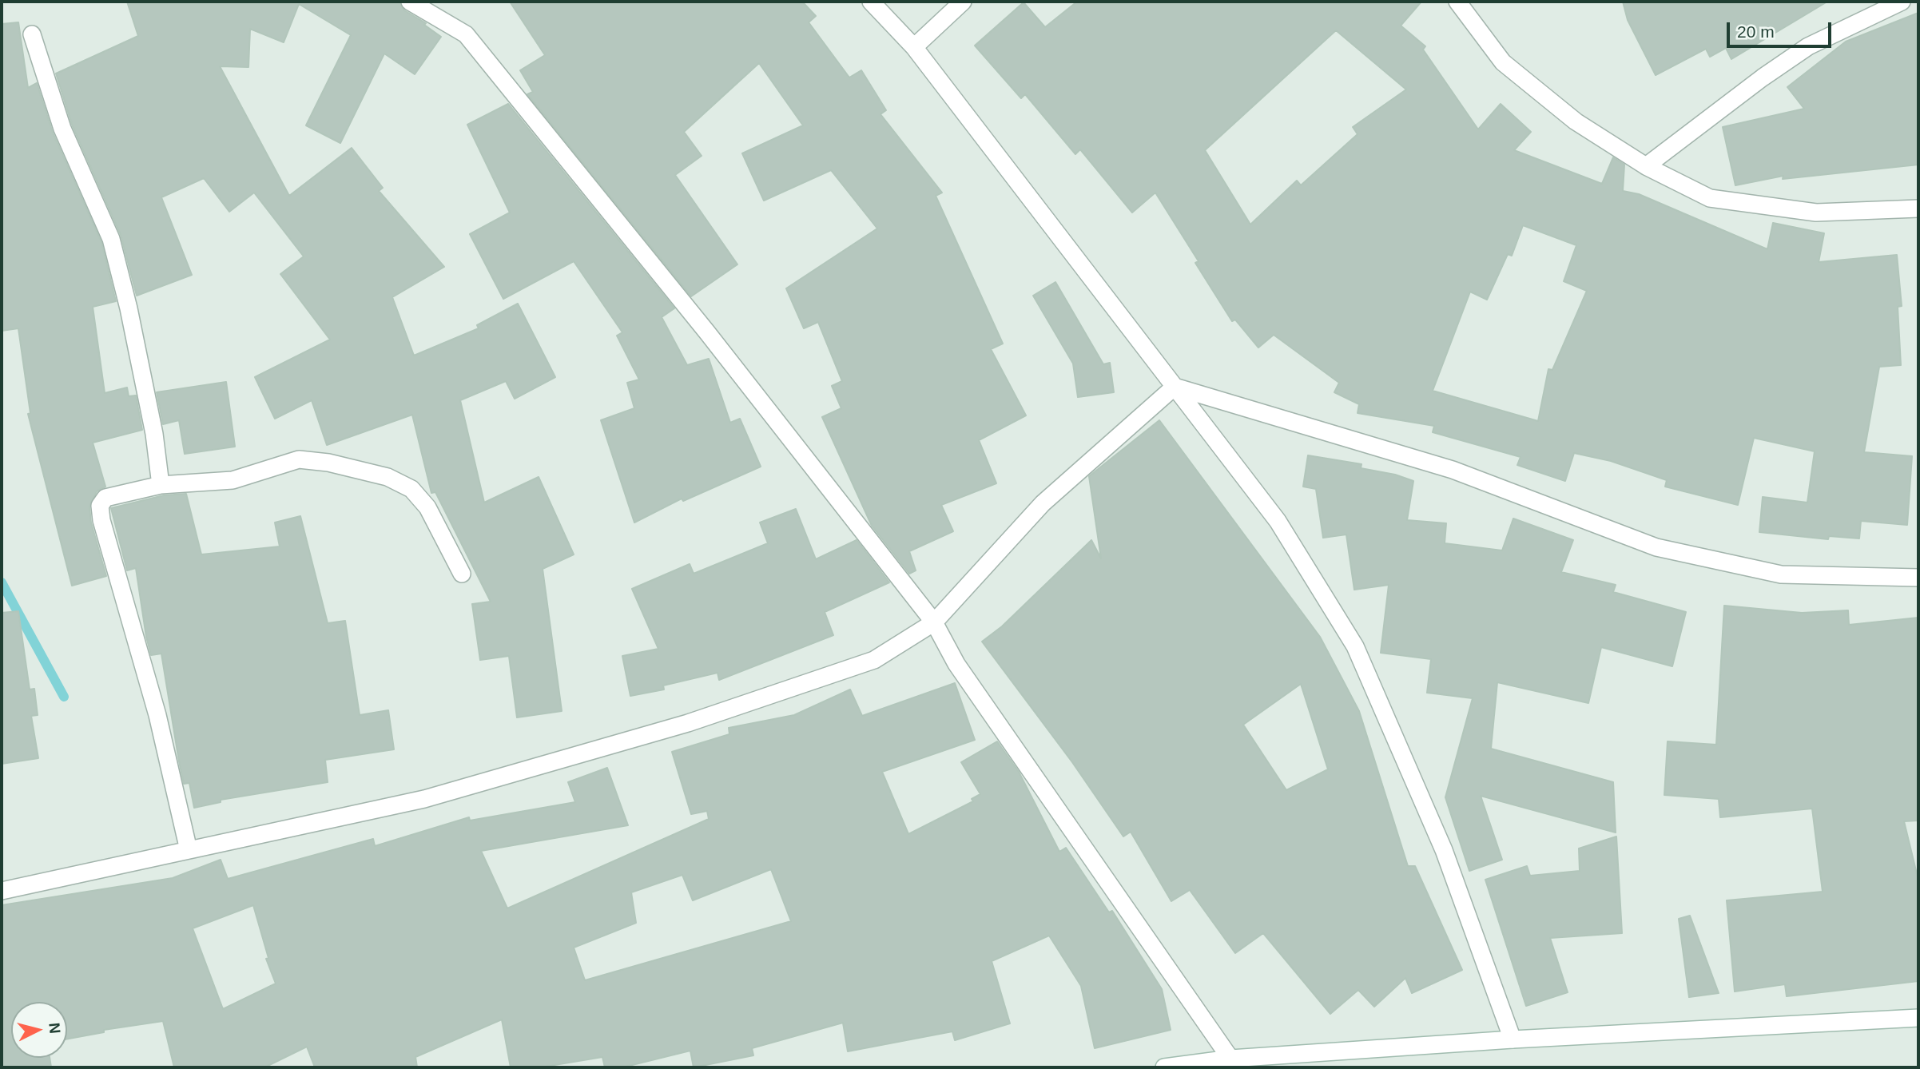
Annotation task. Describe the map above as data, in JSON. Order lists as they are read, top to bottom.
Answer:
{
  "scale_bar": "20 m",
  "north": "right"
}
